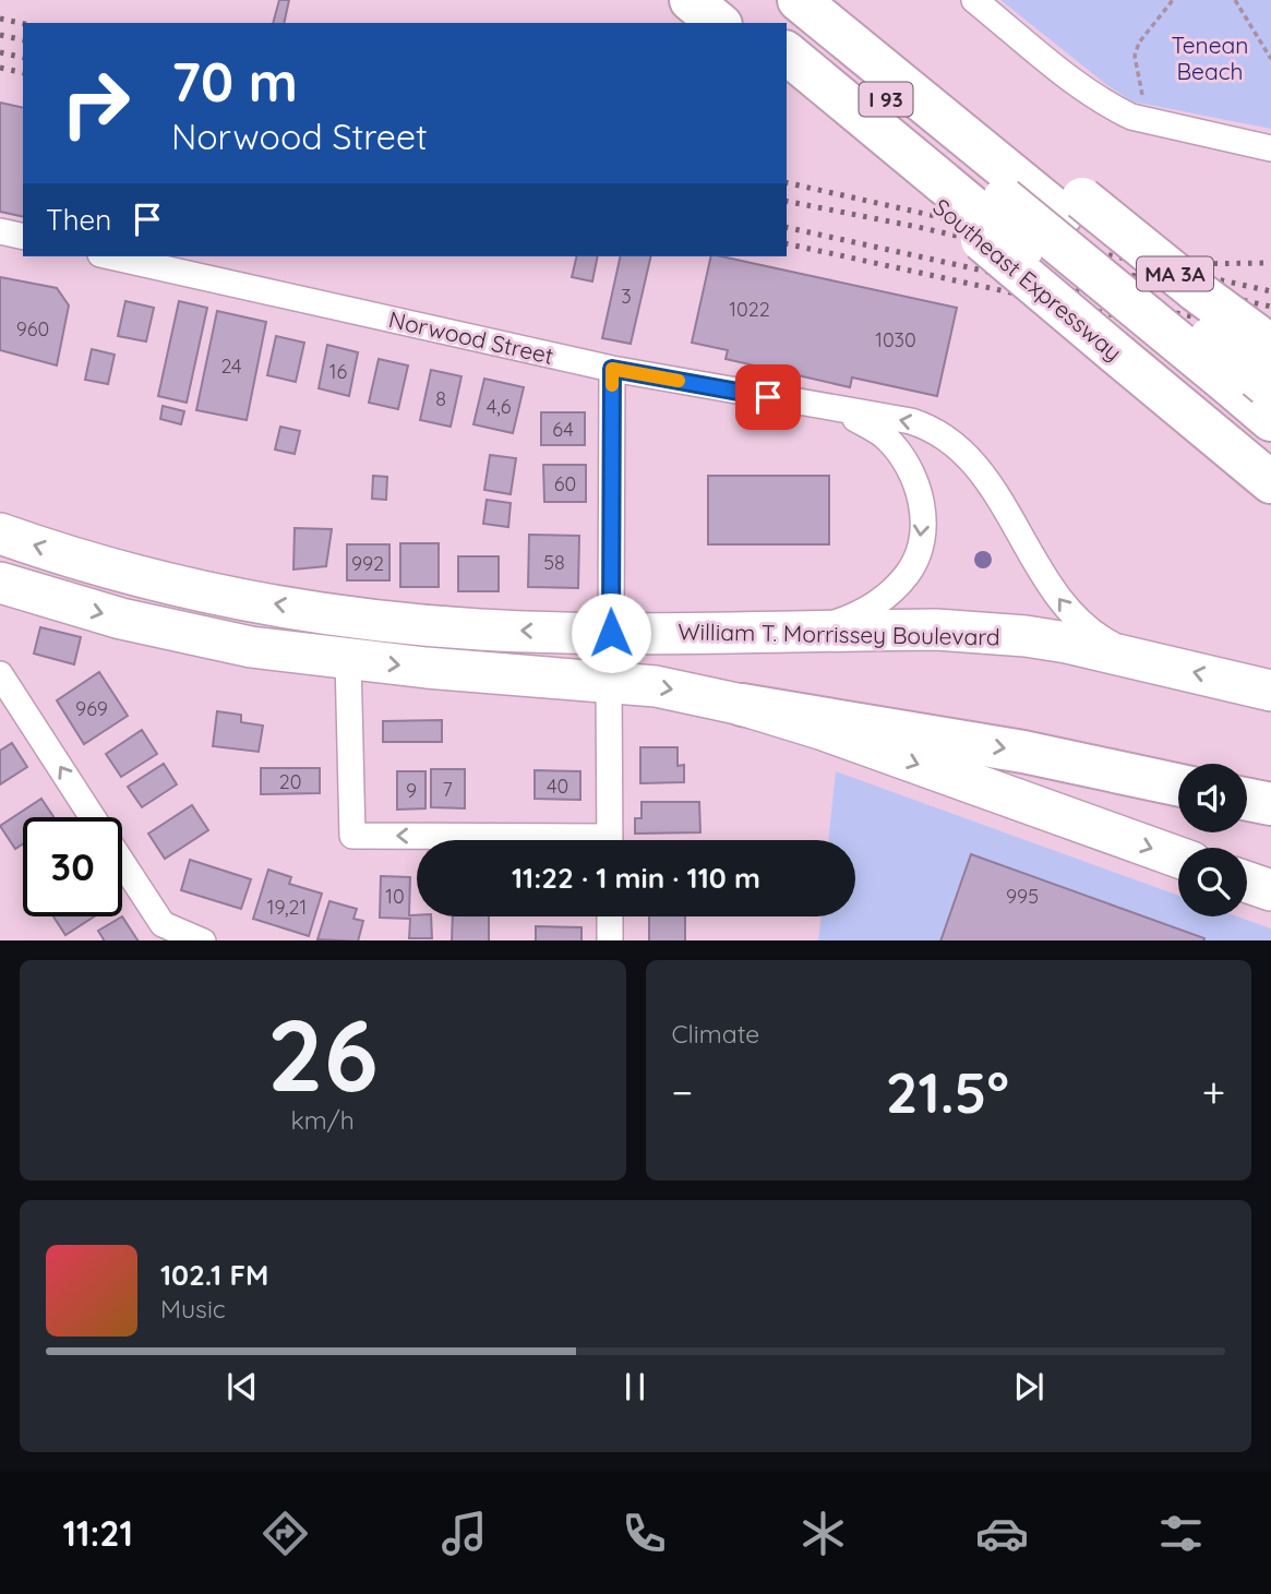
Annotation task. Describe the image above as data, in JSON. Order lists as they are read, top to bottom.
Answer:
{
  "streets": {
    "highway": ["I 93", "Southeast Expressway"],
    "main road": ["William T. Morrissey Boulevard"],
    "street": ["Norwood Street"]
  },
  "crossings": [
    ["I 93", "Southeast Expressway"],
    ["Norwood Street", "William T. Morrissey Boulevard"]
  ],
  "parks": ["Tenean Beach"],
  "house_numbers": [
    "3",
    "1022",
    "960",
    "1030",
    "24",
    "16",
    "8",
    "4,6",
    "64",
    "60",
    "58",
    "992",
    "969",
    "20",
    "40",
    "7",
    "9",
    "10",
    "995",
    "19,21"
  ],
  "page": {
    "turn": ["70 m", "Norwood Street"],
    "then": "Then",
    "limit": "30",
    "trip": "11:22 · 1 min · 110 m",
    "tile": [
      ["26", "km/h"],
      "Climate"
    ],
    "heat": ["−", "21.5°", "+"],
    "song": ["102.1 FM", "Music"],
    "tabs": "11:21"
  }
}
